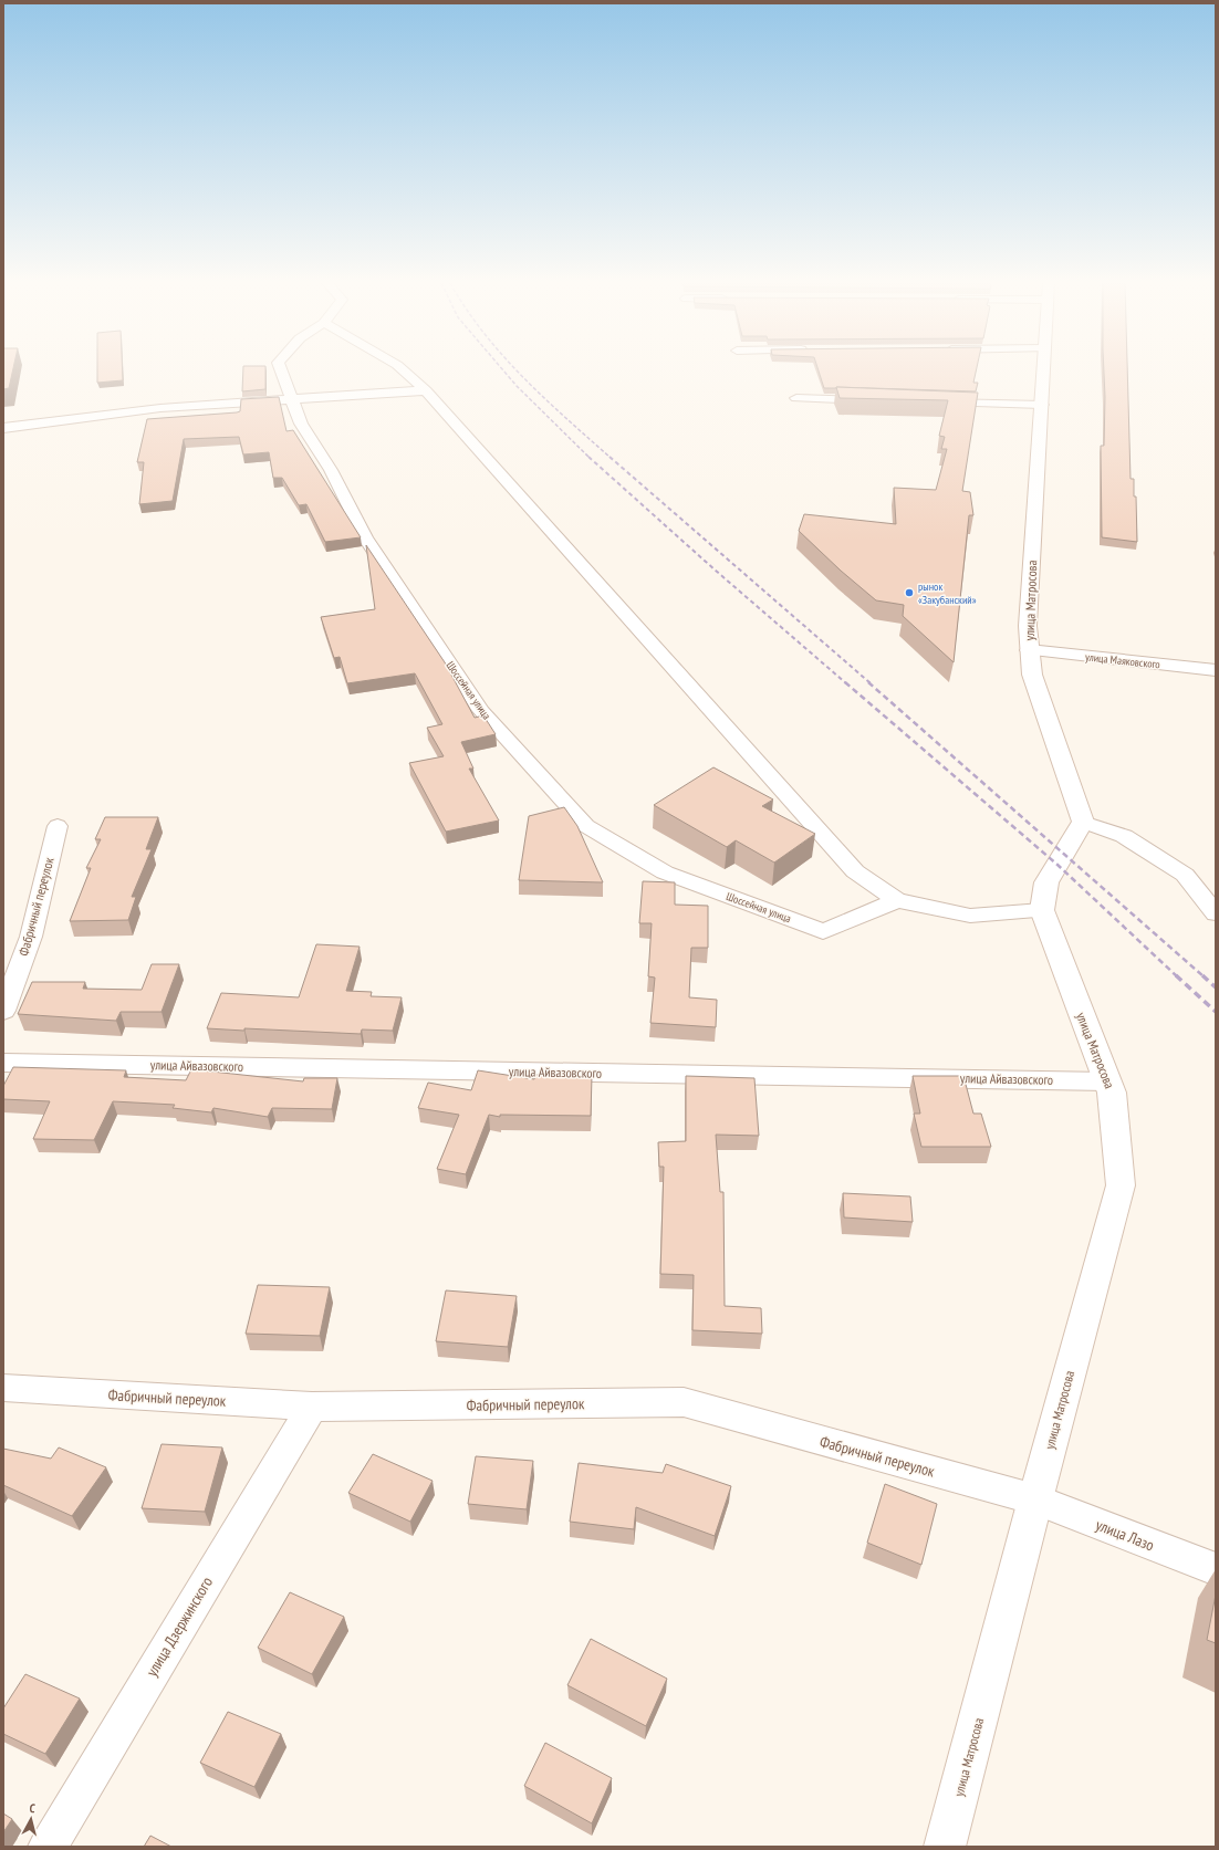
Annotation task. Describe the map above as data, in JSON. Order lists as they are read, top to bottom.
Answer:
{
  "streets": {
    "main road": ["улица Матросова"],
    "street": [
      "улица Маяковского",
      "Шоссейная улица",
      "Фабричный переулок",
      "улица Айвазовского",
      "улица Лазо",
      "улица Дзержинского"
    ]
  },
  "crossings": [
    ["улица Матросова", "улица Маяковского"],
    ["улица Матросова", "Фабричный переулок"],
    ["улица Матросова", "улица Айвазовского"],
    ["улица Матросова", "улица Лазо"],
    ["Фабричный переулок", "улица Лазо"],
    ["Фабричный переулок", "улица Дзержинского"]
  ],
  "places": ["рынок «Закубанский»"],
  "north": "top"
}
